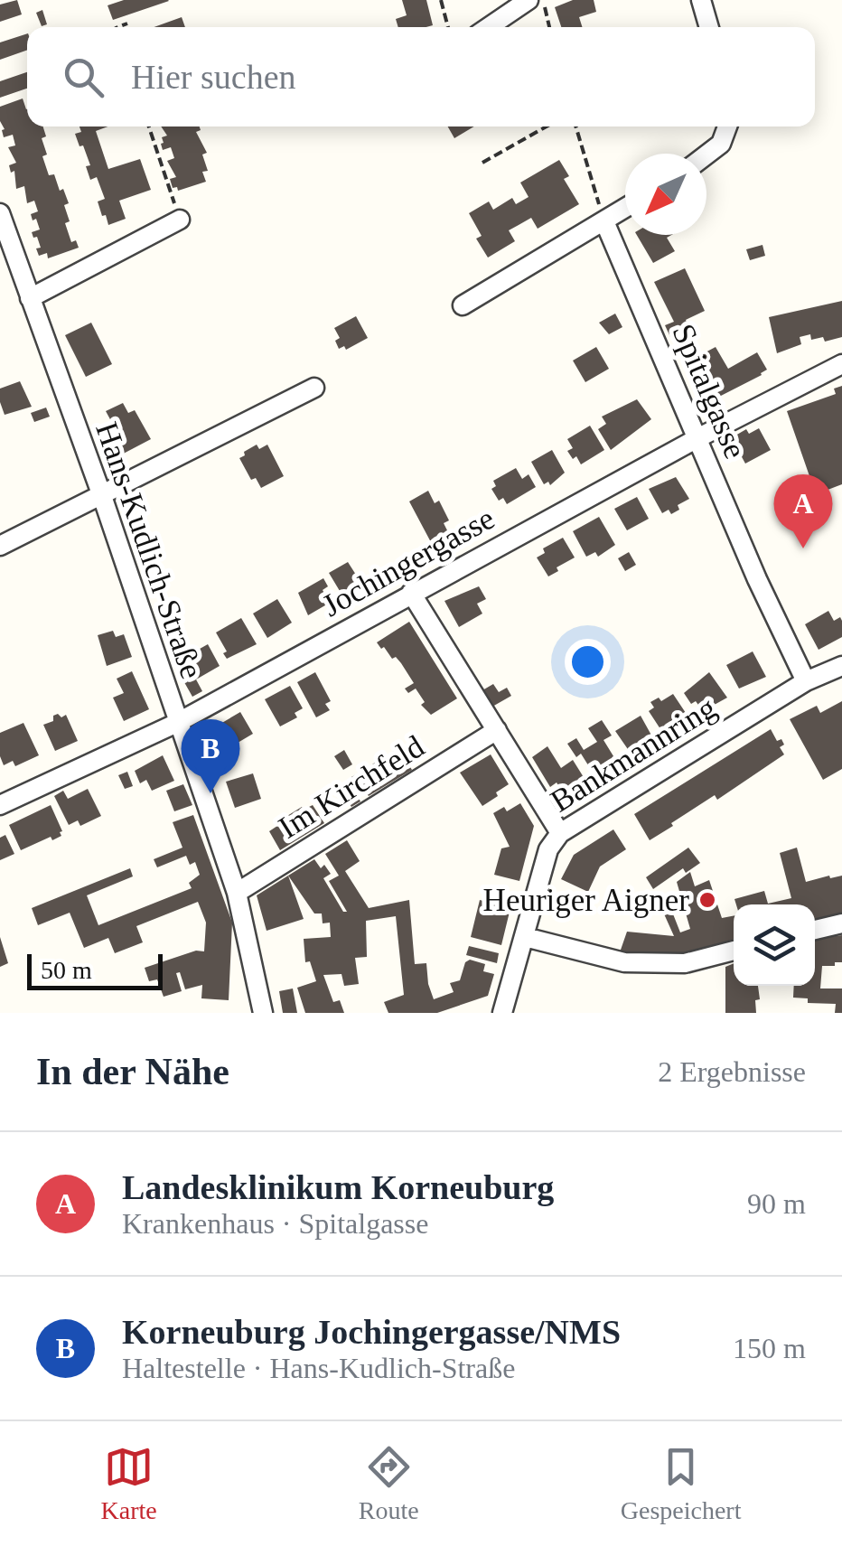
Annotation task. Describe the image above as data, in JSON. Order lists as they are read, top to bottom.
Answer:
{
  "streets": {
    "street": [
      "Spitalgasse",
      "Hans-Kudlich-Straße",
      "Jochingergasse",
      "Bankmannring",
      "Im Kirchfeld"
    ]
  },
  "crossings": [
    ["Spitalgasse", "Jochingergasse"],
    ["Spitalgasse", "Bankmannring"],
    ["Hans-Kudlich-Straße", "Jochingergasse"],
    ["Hans-Kudlich-Straße", "Im Kirchfeld"]
  ],
  "places": ["Heuriger Aigner"],
  "scale_bar": "50 m",
  "north": "bottom left",
  "page": {
    "search": "Hier suchen",
    "pins": ["A", "B"],
    "scale": "50 m",
    "heading": ["In der Nähe", "2 Ergebnisse"],
    "list": [
      {
        "mark": "A",
        "name": "Landesklinikum Korneuburg",
        "note": "Krankenhaus · Spitalgasse",
        "value": "90 m"
      },
      {
        "mark": "B",
        "name": "Korneuburg Jochingergasse/NMS",
        "note": "Haltestelle · Hans-Kudlich-Straße",
        "value": "150 m"
      }
    ],
    "nav": ["Karte", "Route", "Gespeichert"]
  }
}
